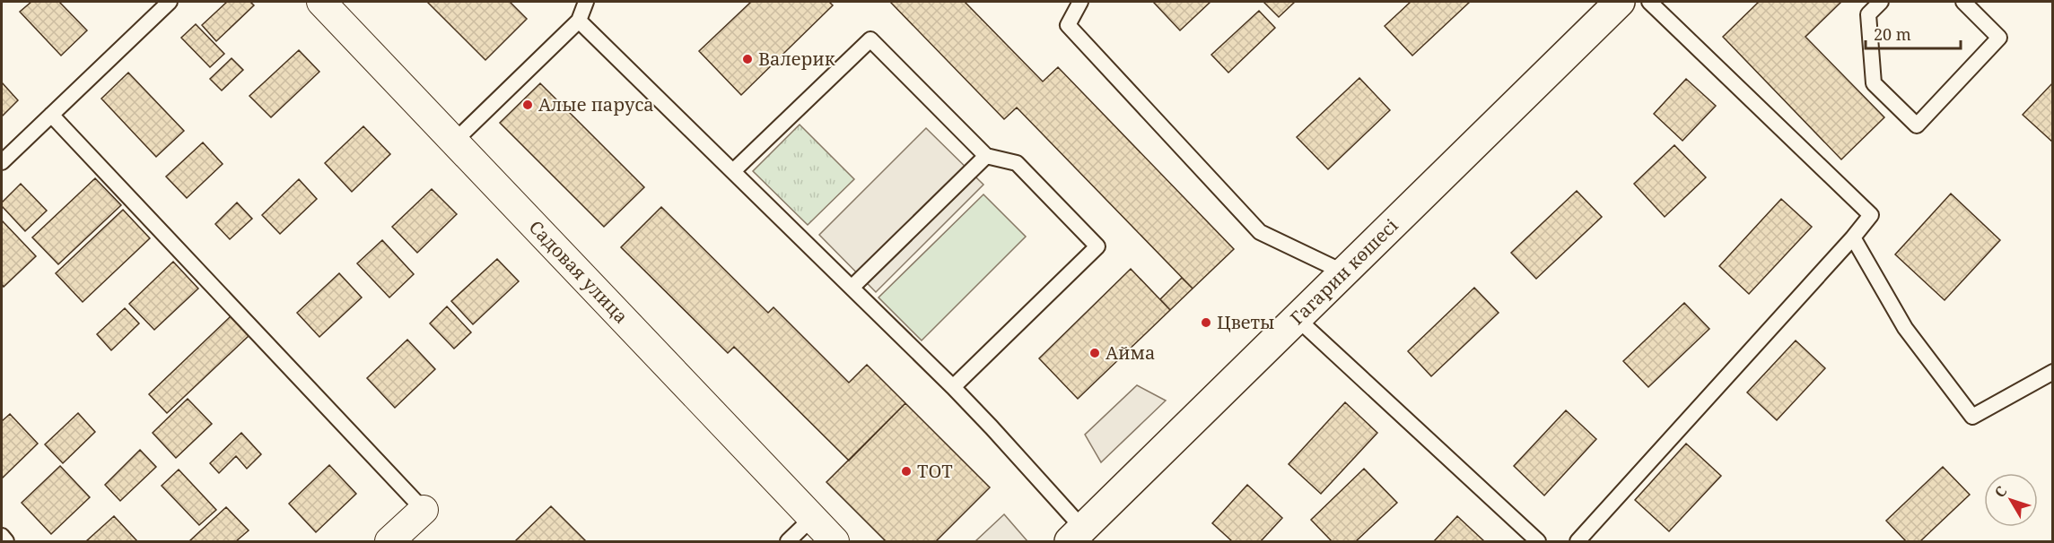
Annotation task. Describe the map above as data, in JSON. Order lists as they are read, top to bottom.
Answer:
{
  "streets": {
    "street": ["Садовая улица", "Гагарин көшесі"]
  },
  "places": [
    "Валерик",
    "Алые паруса",
    "Цветы",
    "Айма",
    "ТОТ"
  ],
  "scale_bar": "20 m",
  "north": "top left"
}
